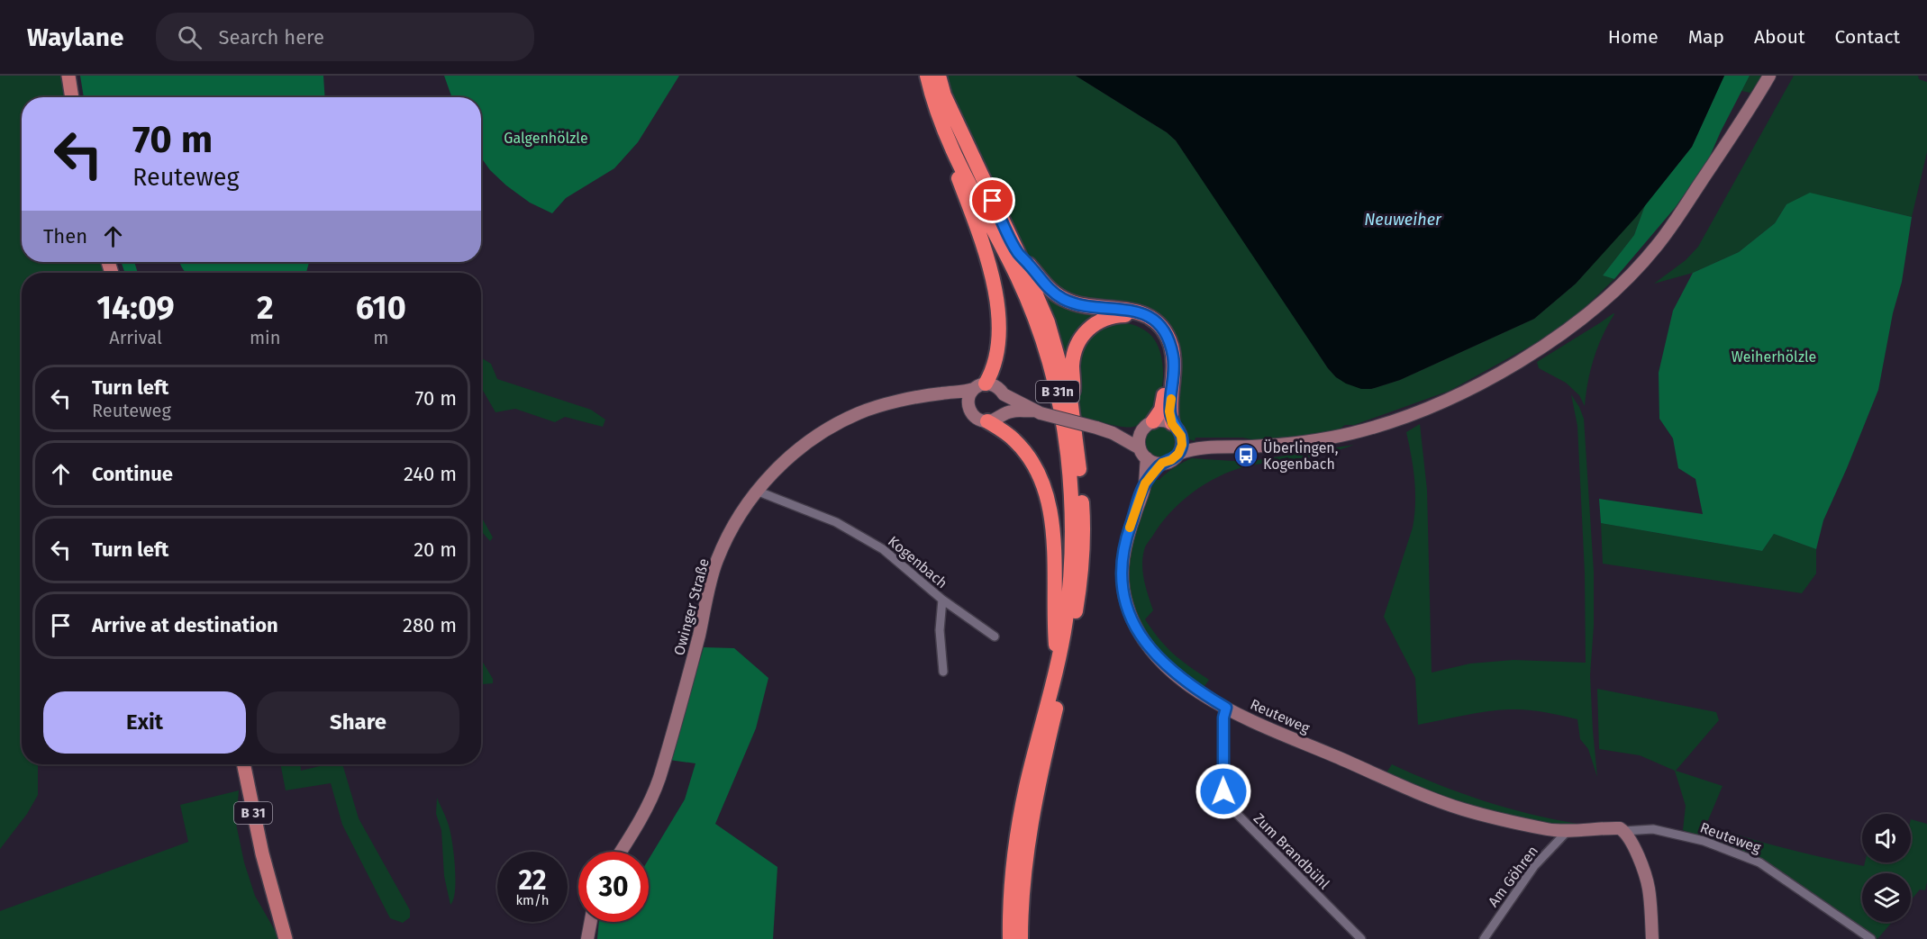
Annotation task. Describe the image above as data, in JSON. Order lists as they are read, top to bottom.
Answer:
{
  "streets": {
    "highway": ["B 31n"],
    "main road": ["B 31"],
    "street": [
      "Kogenbach",
      "Owinger Straße",
      "Reuteweg",
      "Zum Brandbühl",
      "Am Göhren"
    ]
  },
  "crossings": [
    ["Kogenbach", "Owinger Straße"],
    ["Reuteweg", "Zum Brandbühl"],
    ["Reuteweg", "Am Göhren"]
  ],
  "water": ["Neuweiher"],
  "parks": ["Galgenhölzle", "Weiherhölzle"],
  "places": {
    "bus stop": ["Überlingen, Kogenbach"]
  },
  "page": {
    "header": "Waylane",
    "search": "Search here",
    "nav": [
      "Home",
      "Map",
      "About",
      "Contact"
    ],
    "turn": ["70 m", "Reuteweg"],
    "then": "Then",
    "eta": [
      "14:09",
      "Arrival",
      "2",
      "min",
      "610",
      "m"
    ],
    "list": [
      {
        "name": "Turn left",
        "note": "Reuteweg",
        "value": "70 m"
      },
      {
        "name": "Continue",
        "value": "240 m"
      },
      {
        "name": "Turn left",
        "value": "20 m"
      },
      {
        "name": "Arrive at destination",
        "value": "280 m"
      }
    ],
    "buttons": ["Exit", "Share"],
    "speed": "22 km/h",
    "limit": "30"
  }
}
